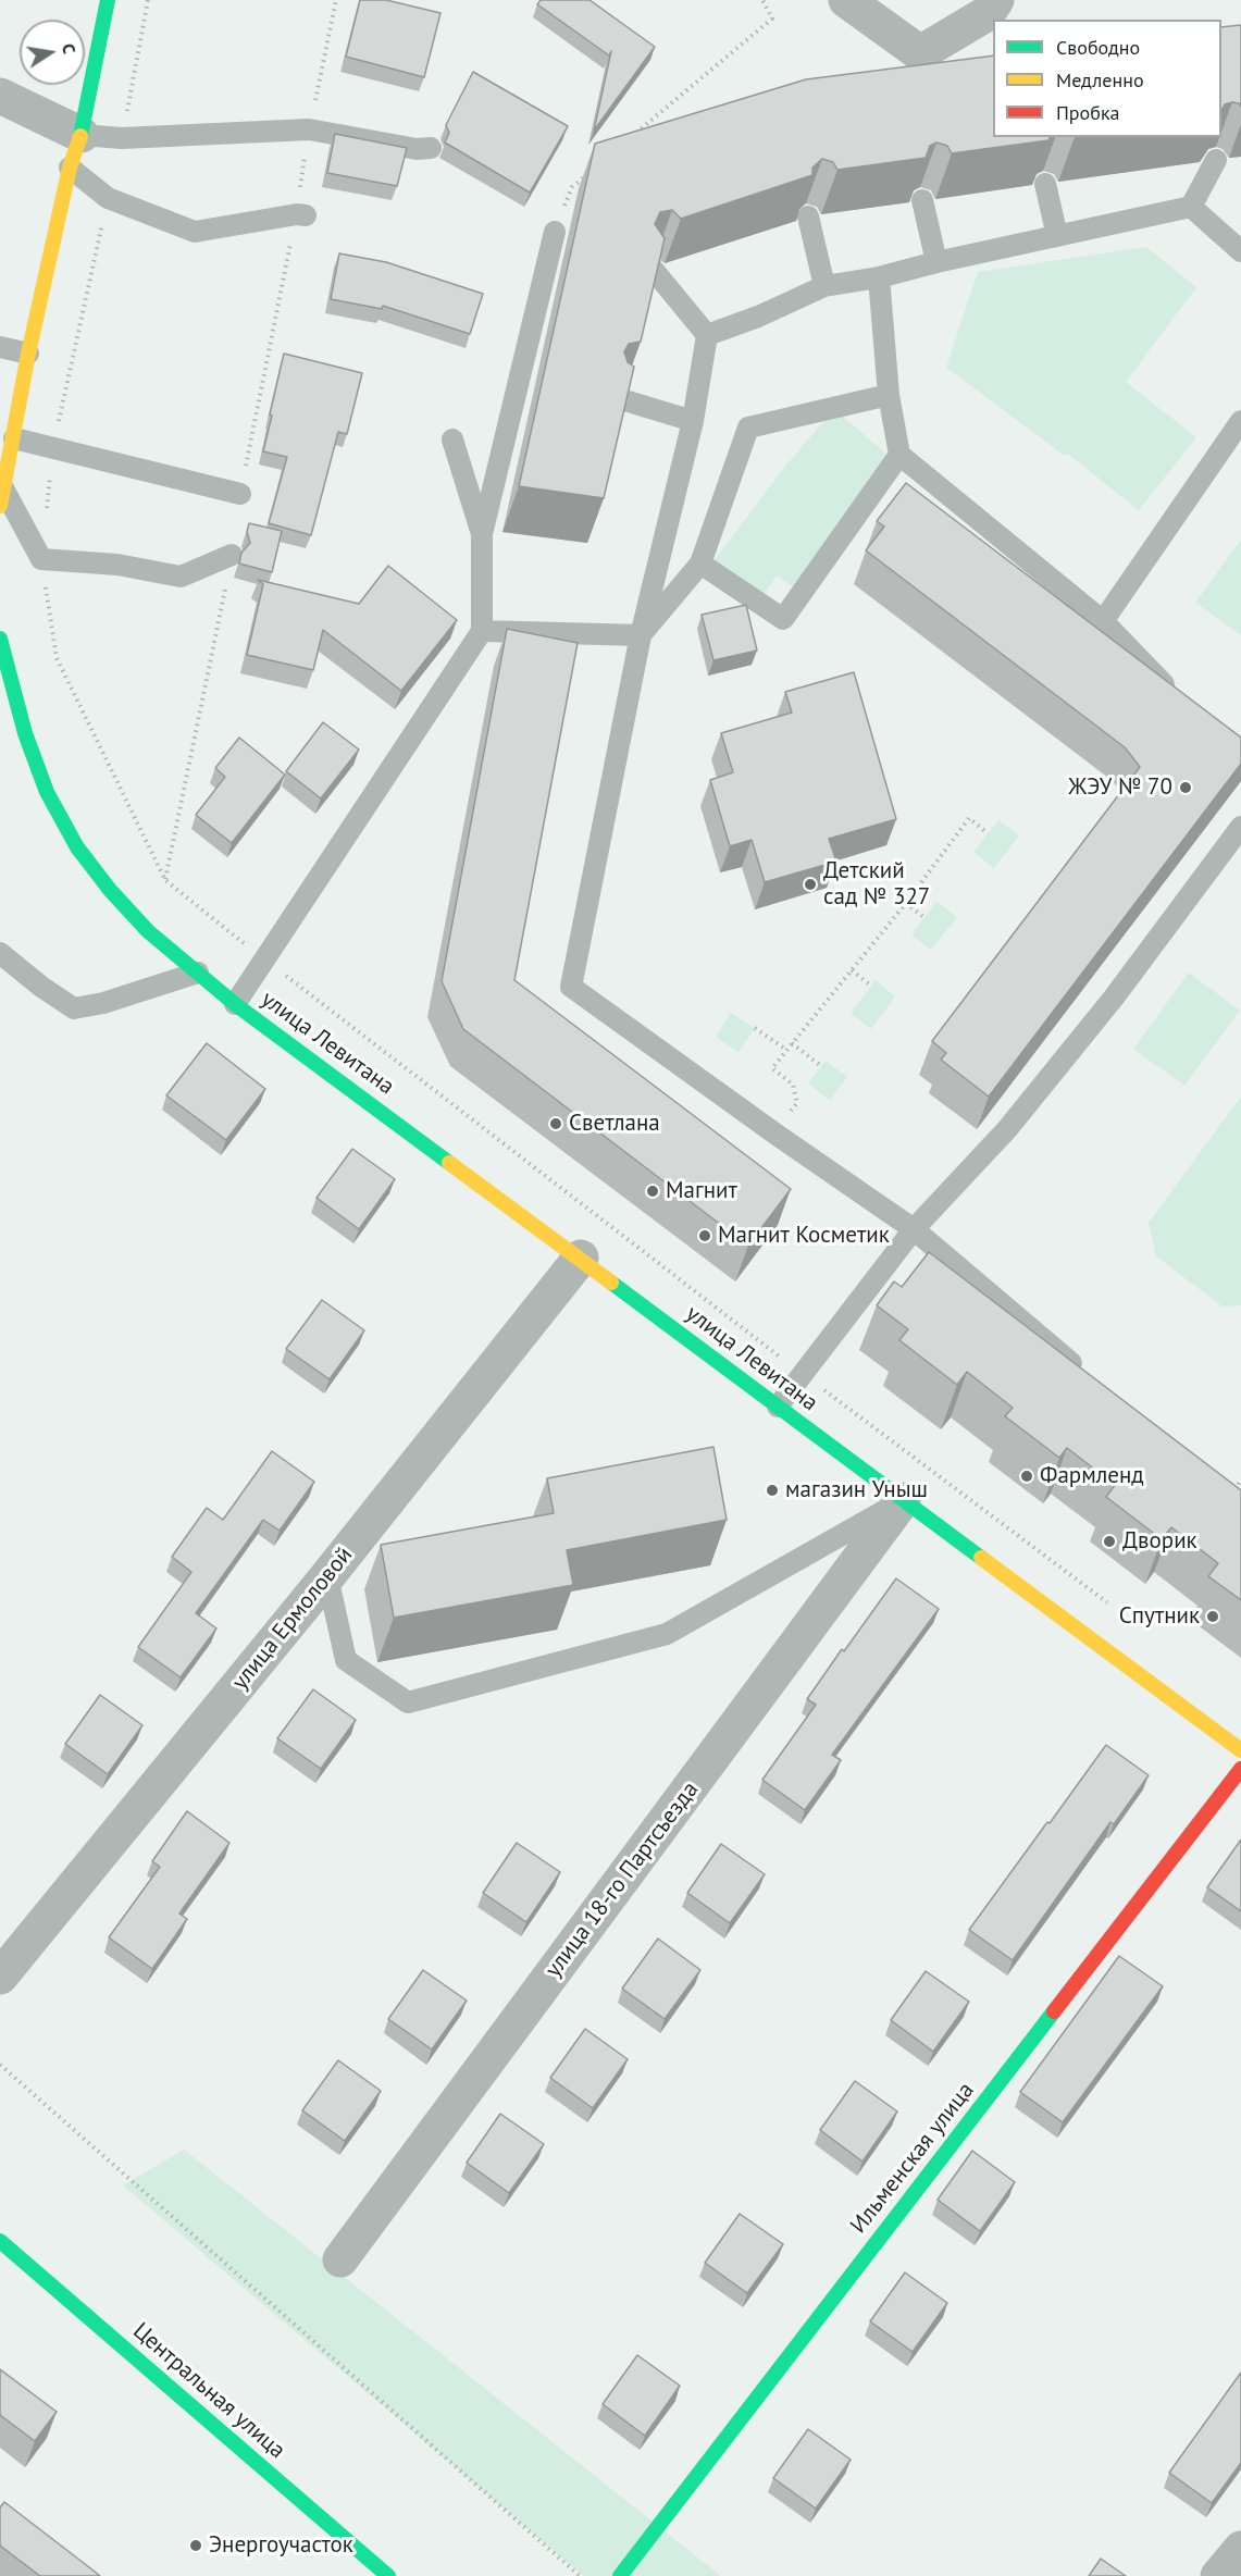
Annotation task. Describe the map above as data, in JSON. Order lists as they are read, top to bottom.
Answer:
{
  "streets": {
    "street": [
      "улица Левитана",
      "улица Ермоловой",
      "улица 18-го Партсъезда",
      "Ильменская улица",
      "Центральная улица"
    ]
  },
  "crossings": [
    ["улица Левитана", "улица Ермоловой"],
    ["улица Левитана", "улица 18-го Партсъезда"]
  ],
  "places": [
    "ЖЭУ № 70",
    "Детский сад № 327",
    "Светлана",
    "Магнит",
    "Магнит Косметик",
    "Фармленд",
    "магазин Уныш",
    "Дворик",
    "Спутник",
    "Энергоучасток"
  ],
  "legend": ["Свободно", "Медленно", "Пробка"],
  "north": "right"
}
